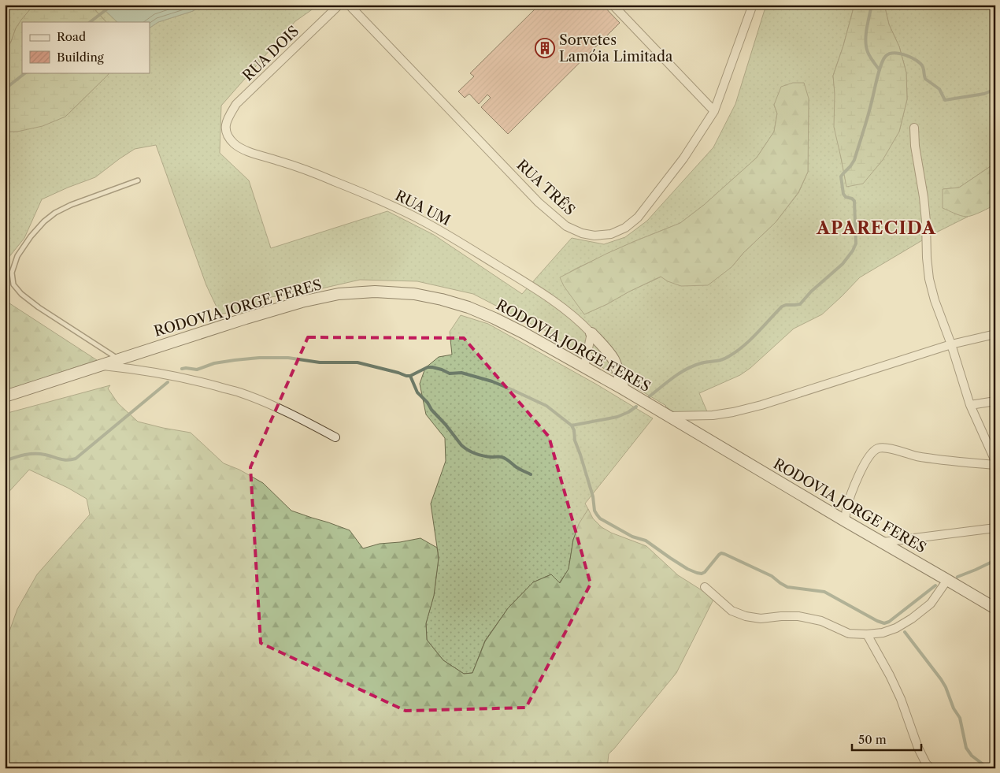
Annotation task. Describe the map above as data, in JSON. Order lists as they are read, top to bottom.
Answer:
{
  "streets": {
    "main road": ["RODOVIA JORGE FERES"],
    "street": ["RUA DOIS", "RUA TRÊS", "RUA UM"]
  },
  "crossings": [
    ["RUA DOIS", "RUA UM"]
  ],
  "districts": ["APARECIDA"],
  "places": {
    "building": ["Sorvetes Lamóia Limitada"]
  },
  "legend": ["Road", "Building"],
  "scale_bar": "50 m"
}
